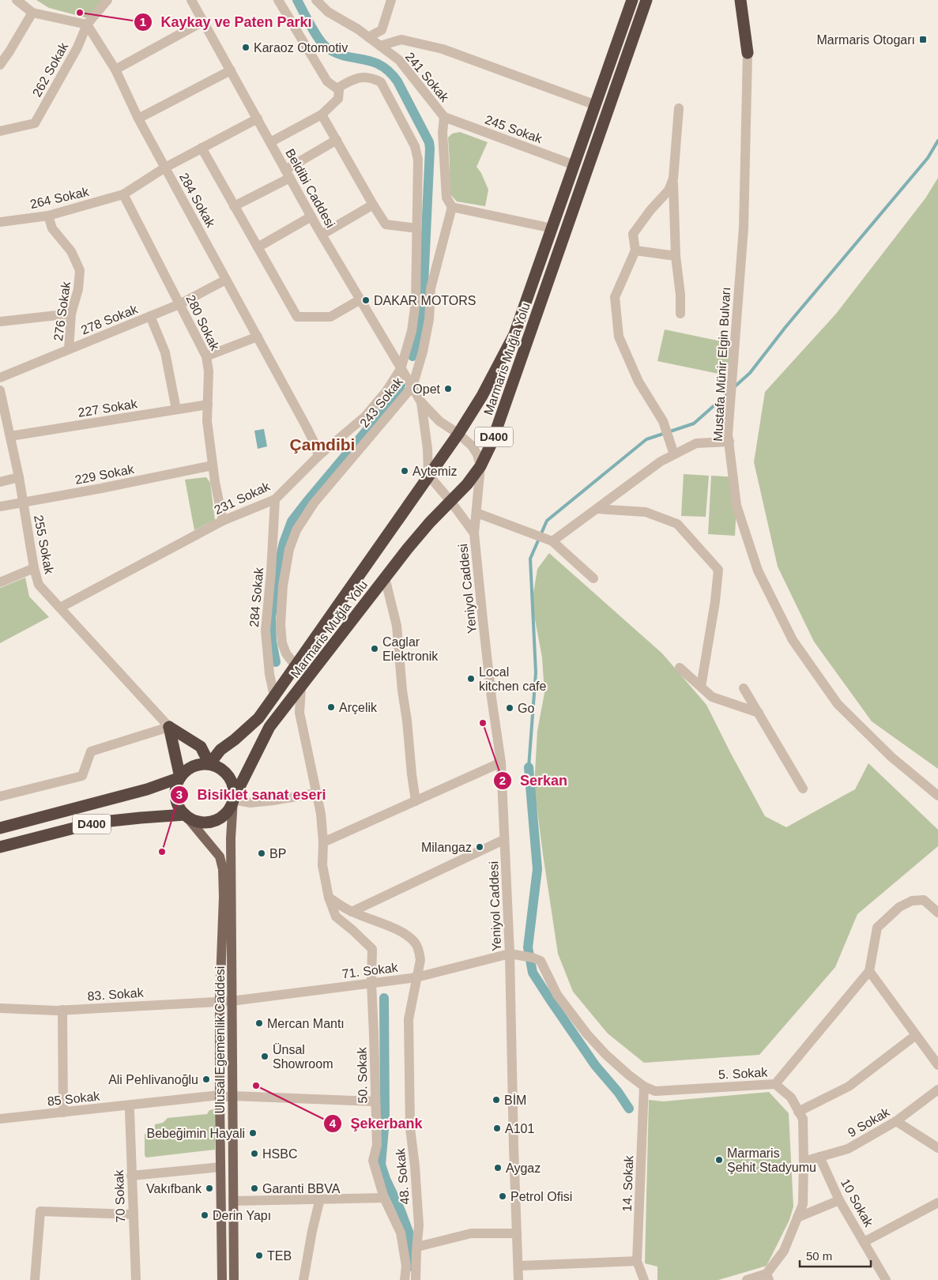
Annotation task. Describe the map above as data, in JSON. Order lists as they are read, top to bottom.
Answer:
{
  "streets": {
    "highway": ["Marmaris Muğla Yolu", "D400"],
    "main road": ["Ulusal Egemenlik Caddesi"],
    "street": [
      "262 Sokak",
      "241 Sokak",
      "245 Sokak",
      "Beldibi Caddesi",
      "264 Sokak",
      "284 Sokak",
      "276 Sokak",
      "278 Sokak",
      "280 Sokak",
      "Mustafa Münir Elgin Bulvarı",
      "243 Sokak",
      "227 Sokak",
      "229 Sokak",
      "231 Sokak",
      "255 Sokak",
      "Yeniyol Caddesi",
      "71. Sokak",
      "83. Sokak",
      "5. Sokak",
      "50. Sokak",
      "85 Sokak",
      "9 Sokak",
      "48. Sokak",
      "14. Sokak",
      "70 Sokak",
      "10 Sokak"
    ]
  },
  "crossings": [
    ["262 Sokak", "284 Sokak"],
    ["241 Sokak", "245 Sokak"],
    ["241 Sokak", "243 Sokak"],
    ["245 Sokak", "D400"],
    ["Beldibi Caddesi", "264 Sokak"],
    ["Beldibi Caddesi", "243 Sokak"],
    ["Beldibi Caddesi", "231 Sokak"],
    ["264 Sokak", "284 Sokak"],
    ["264 Sokak", "276 Sokak"],
    ["264 Sokak", "280 Sokak"],
    ["284 Sokak", "278 Sokak"],
    ["284 Sokak", "D400"],
    ["284 Sokak", "231 Sokak"],
    ["276 Sokak", "278 Sokak"],
    ["278 Sokak", "280 Sokak"],
    ["280 Sokak", "227 Sokak"],
    ["280 Sokak", "229 Sokak"],
    ["280 Sokak", "231 Sokak"],
    ["Marmaris Muğla Yolu", "D400"],
    ["Marmaris Muğla Yolu", "Yeniyol Caddesi"],
    ["Marmaris Muğla Yolu", "Ulusal Egemenlik Caddesi"],
    ["Marmaris Muğla Yolu", "50. Sokak"],
    ["243 Sokak", "D400"],
    ["227 Sokak", "255 Sokak"],
    ["D400", "Yeniyol Caddesi"],
    ["D400", "Ulusal Egemenlik Caddesi"],
    ["229 Sokak", "255 Sokak"],
    ["231 Sokak", "255 Sokak"],
    ["Yeniyol Caddesi", "71. Sokak"],
    ["Yeniyol Caddesi", "5. Sokak"],
    ["71. Sokak", "83. Sokak"],
    ["71. Sokak", "Ulusal Egemenlik Caddesi"],
    ["71. Sokak", "5. Sokak"],
    ["71. Sokak", "50. Sokak"],
    ["71. Sokak", "48. Sokak"],
    ["83. Sokak", "Ulusal Egemenlik Caddesi"],
    ["Ulusal Egemenlik Caddesi", "85 Sokak"],
    ["5. Sokak", "14. Sokak"],
    ["50. Sokak", "48. Sokak"],
    ["85 Sokak", "70 Sokak"],
    ["9 Sokak", "10 Sokak"]
  ],
  "districts": ["Çamdibi"],
  "places": {
    "other": [
      "Kaykay ve Paten Parkı",
      "Karaoz Otomotiv",
      "DAKAR MOTORS",
      "Opet",
      "Aytemiz",
      "Caglar Elektronik",
      "Local kitchen cafe",
      "Arçelik",
      "Go",
      "Serkan",
      "Milangaz",
      "Bisiklet sanat eseri",
      "BP",
      "Mercan Mantı",
      "Ünsal Showroom",
      "Ali Pehlivanoğlu",
      "Şekerbank",
      "BİM",
      "A101",
      "Bebeğimin Hayali",
      "HSBC",
      "Marmaris Şehit Stadyumu",
      "Aygaz",
      "Vakıfbank",
      "Garanti BBVA",
      "Petrol Ofisi",
      "Derin Yapı",
      "TEB"
    ],
    "transit": ["Marmaris Otogarı"]
  },
  "scale_bar": "50 m"
}
